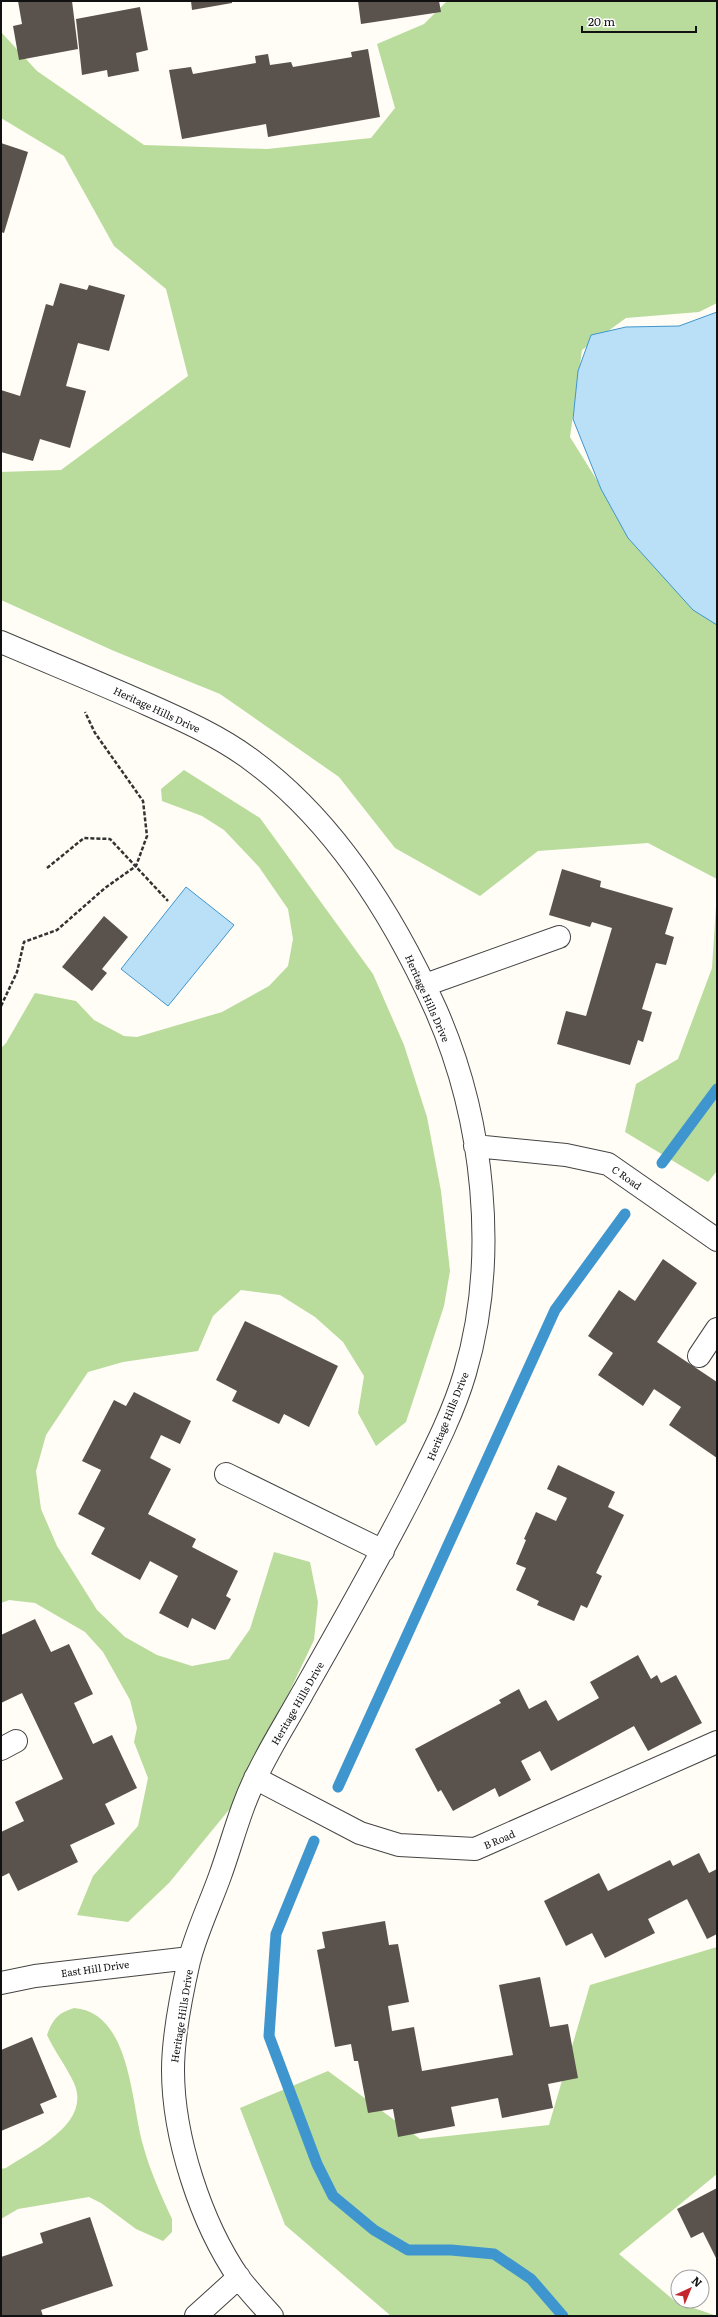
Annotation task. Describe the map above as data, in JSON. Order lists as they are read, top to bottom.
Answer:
{
  "streets": {
    "street": [
      "Heritage Hills Drive",
      "C Road",
      "B Road",
      "East Hill Drive"
    ]
  },
  "crossings": [
    ["Heritage Hills Drive", "C Road"],
    ["Heritage Hills Drive", "B Road"],
    ["Heritage Hills Drive", "East Hill Drive"]
  ],
  "scale_bar": "20 m",
  "north": "top right"
}
